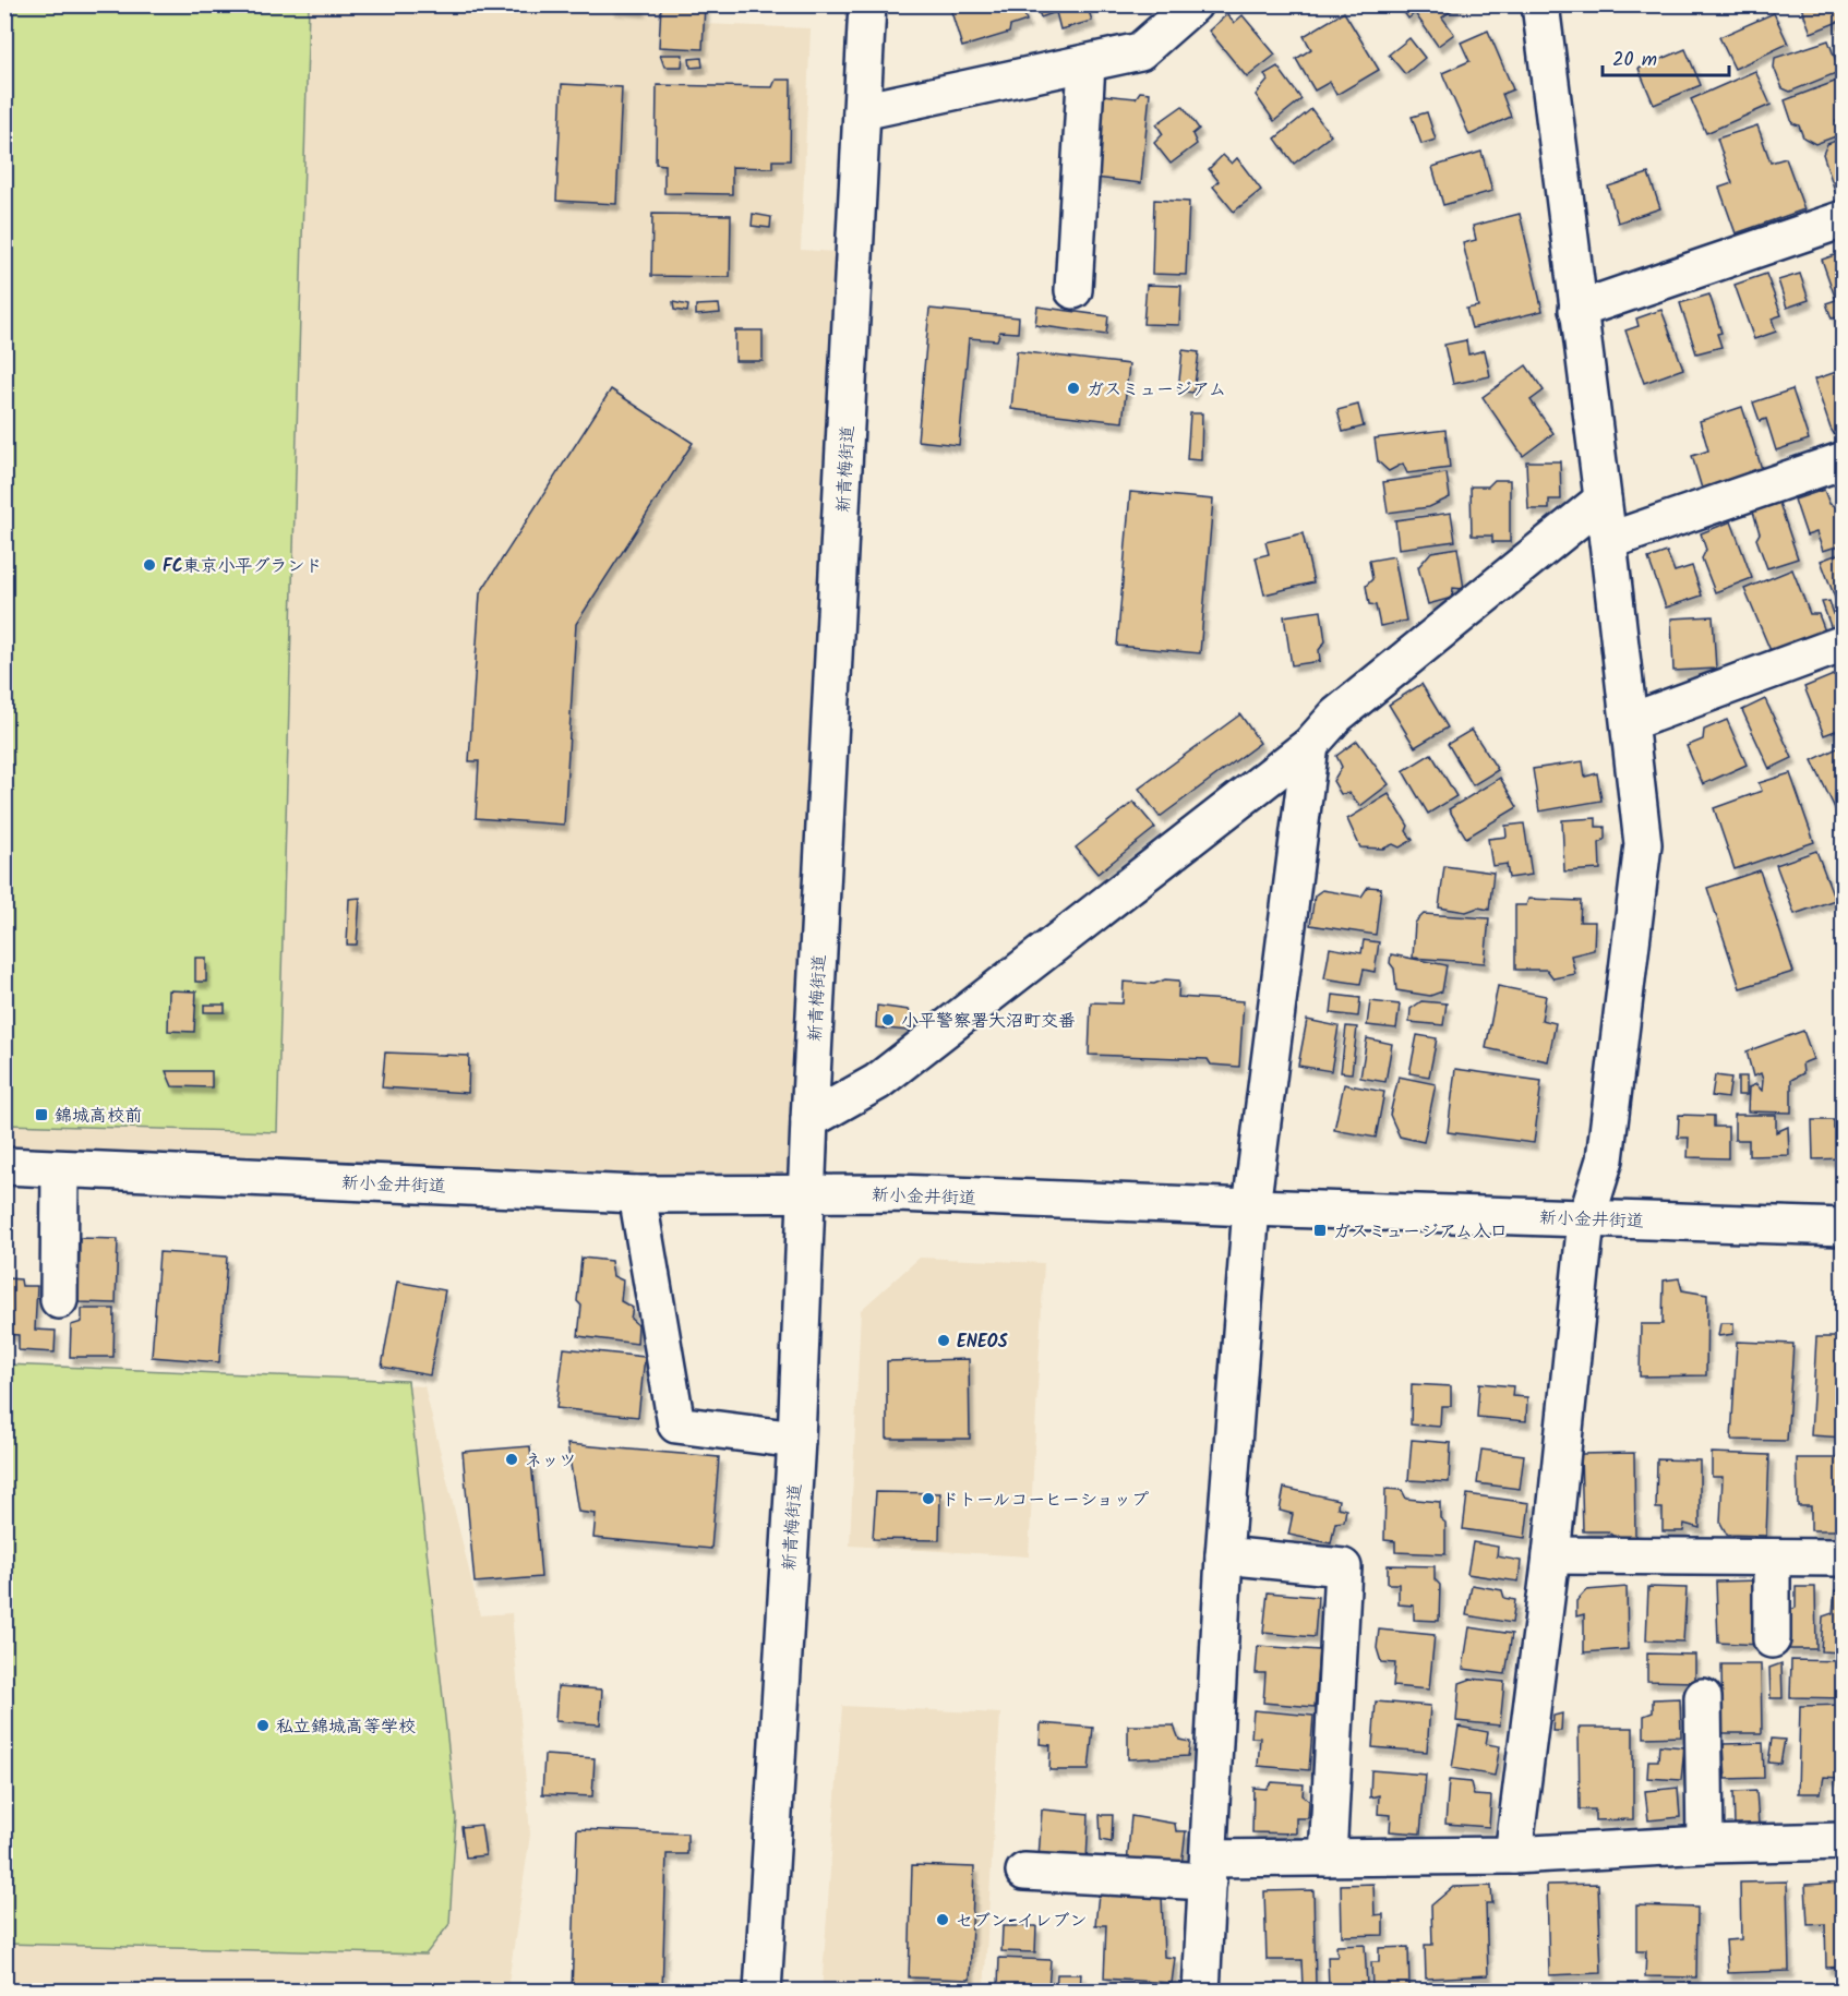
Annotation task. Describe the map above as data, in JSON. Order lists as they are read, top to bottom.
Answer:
{
  "streets": {
    "street": ["新青梅街道", "新小金井街道"]
  },
  "crossings": [
    ["新青梅街道", "新小金井街道"]
  ],
  "places": {
    "other": [
      "ガスミュージアム",
      "FC東京小平グランド",
      "小平警察署大沼町交番",
      "ENEOS",
      "ネッツ",
      "ドトールコーヒーショップ",
      "私立錦城高等学校",
      "セブン-イレブン"
    ],
    "transit": ["錦城高校前", "ガスミュージアム入口"]
  },
  "scale_bar": "20 m"
}
